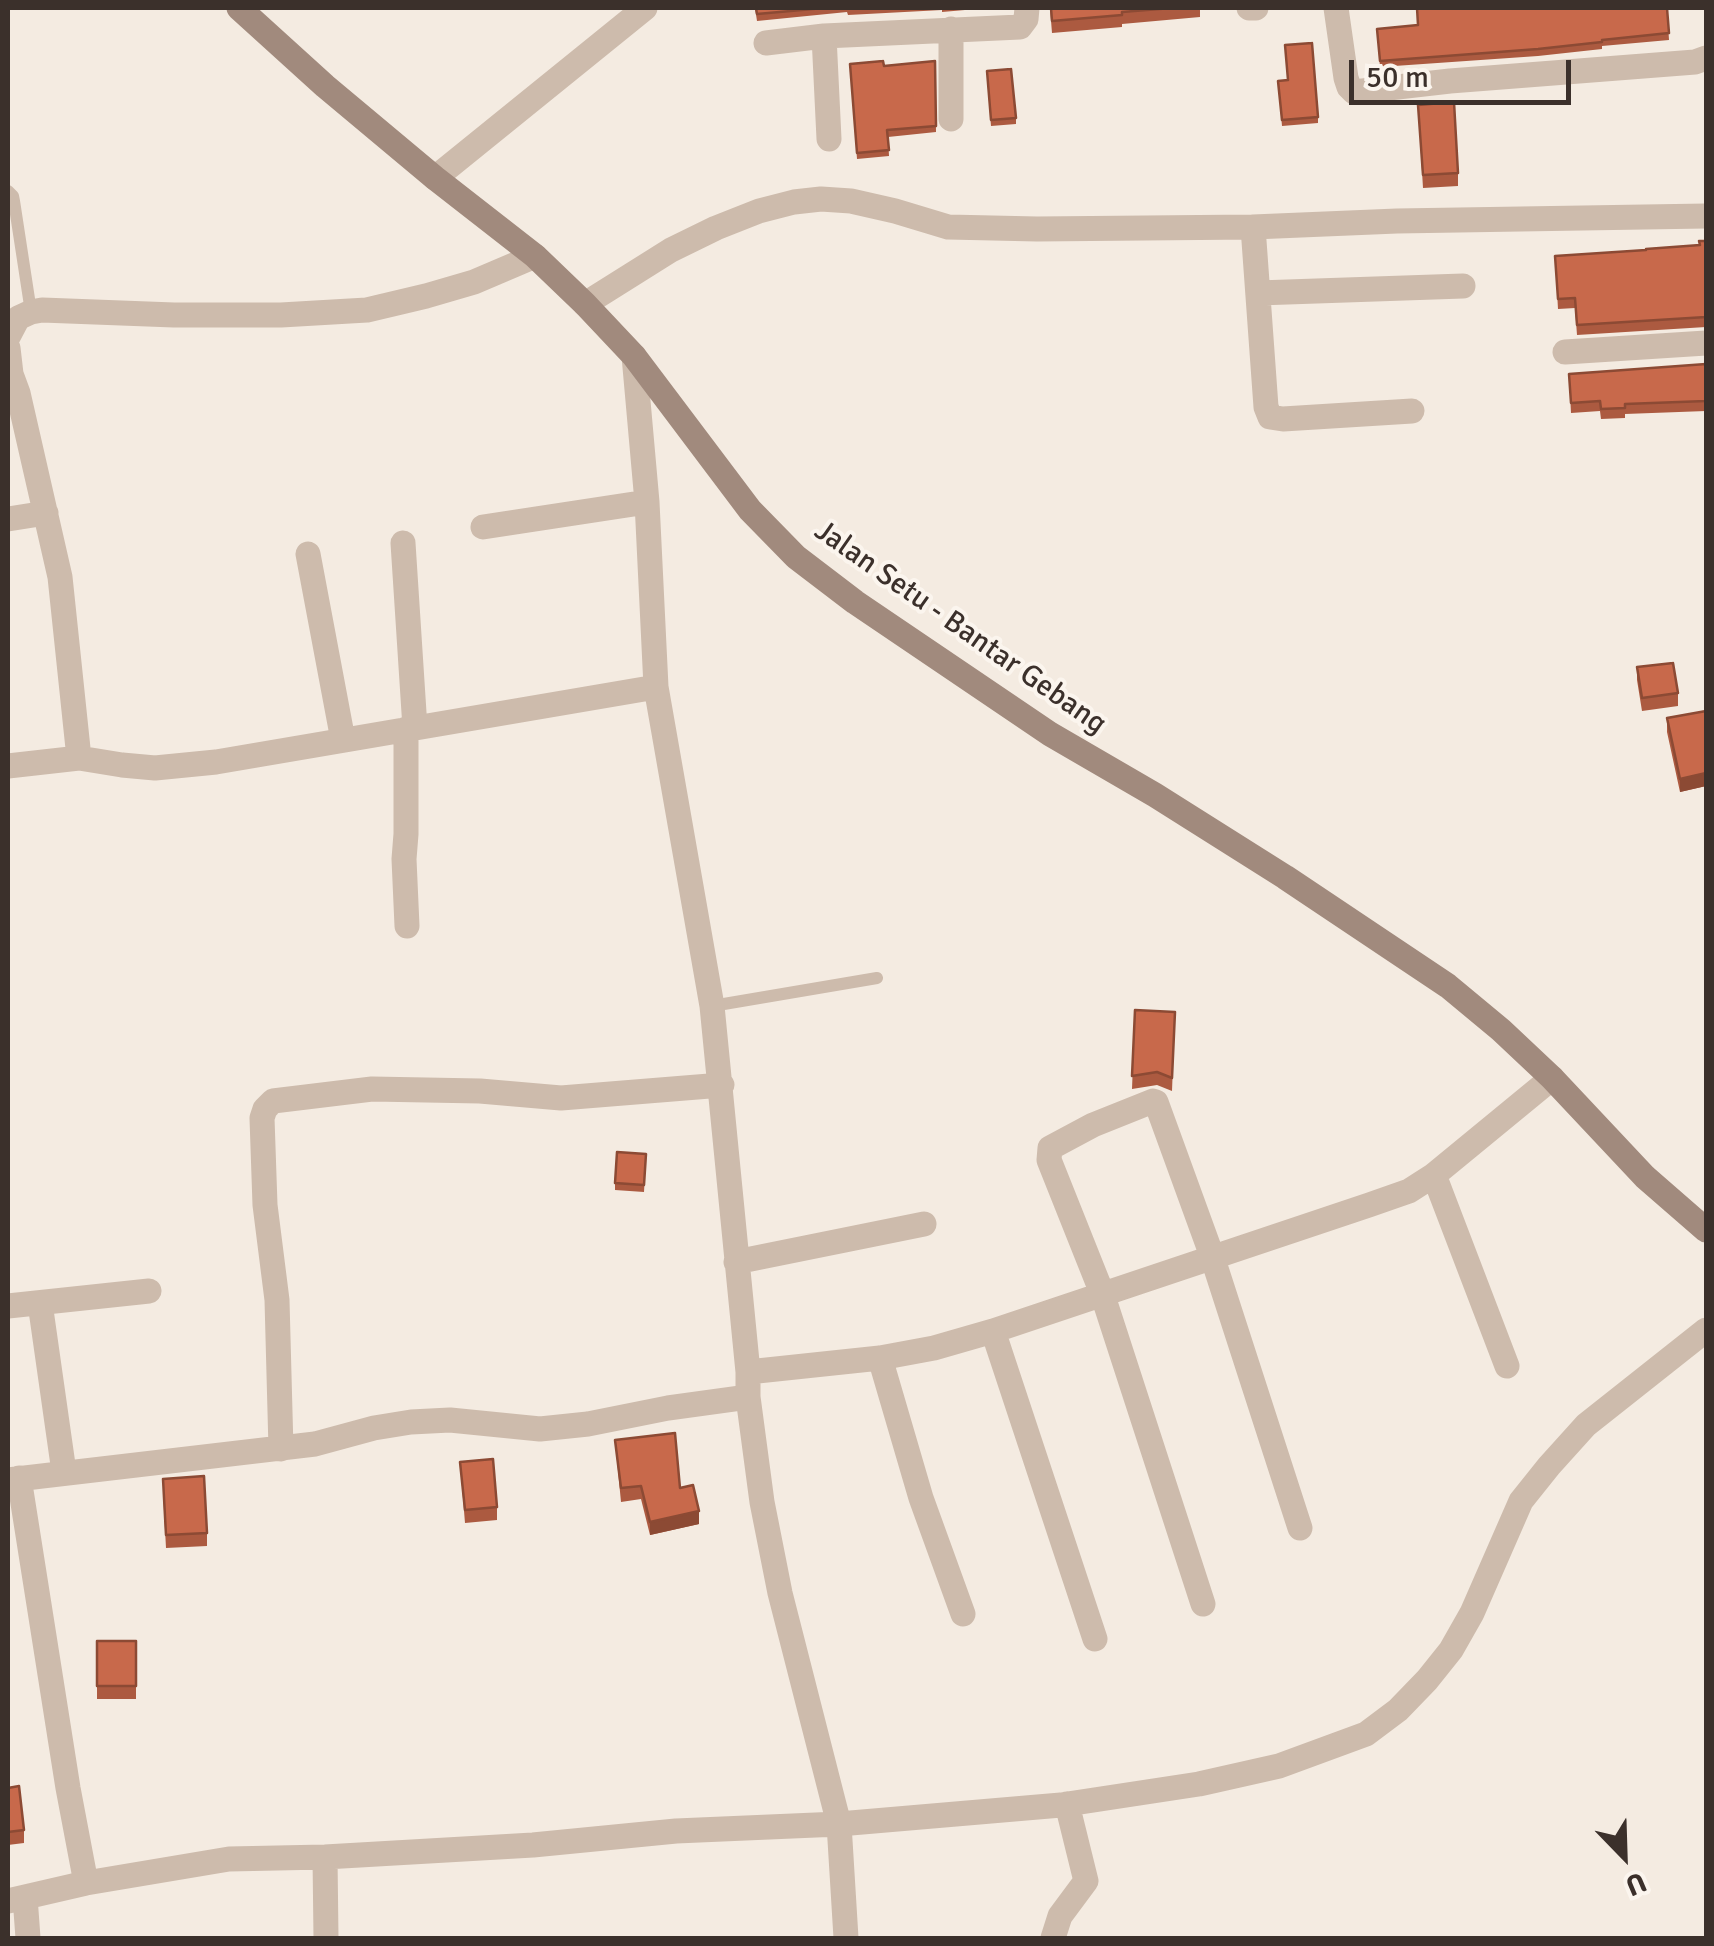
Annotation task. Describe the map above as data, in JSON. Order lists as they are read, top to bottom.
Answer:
{
  "streets": {
    "main road": ["Jalan Setu - Bantar Gebang"]
  },
  "scale_bar": "50 m",
  "north": "bottom right"
}
